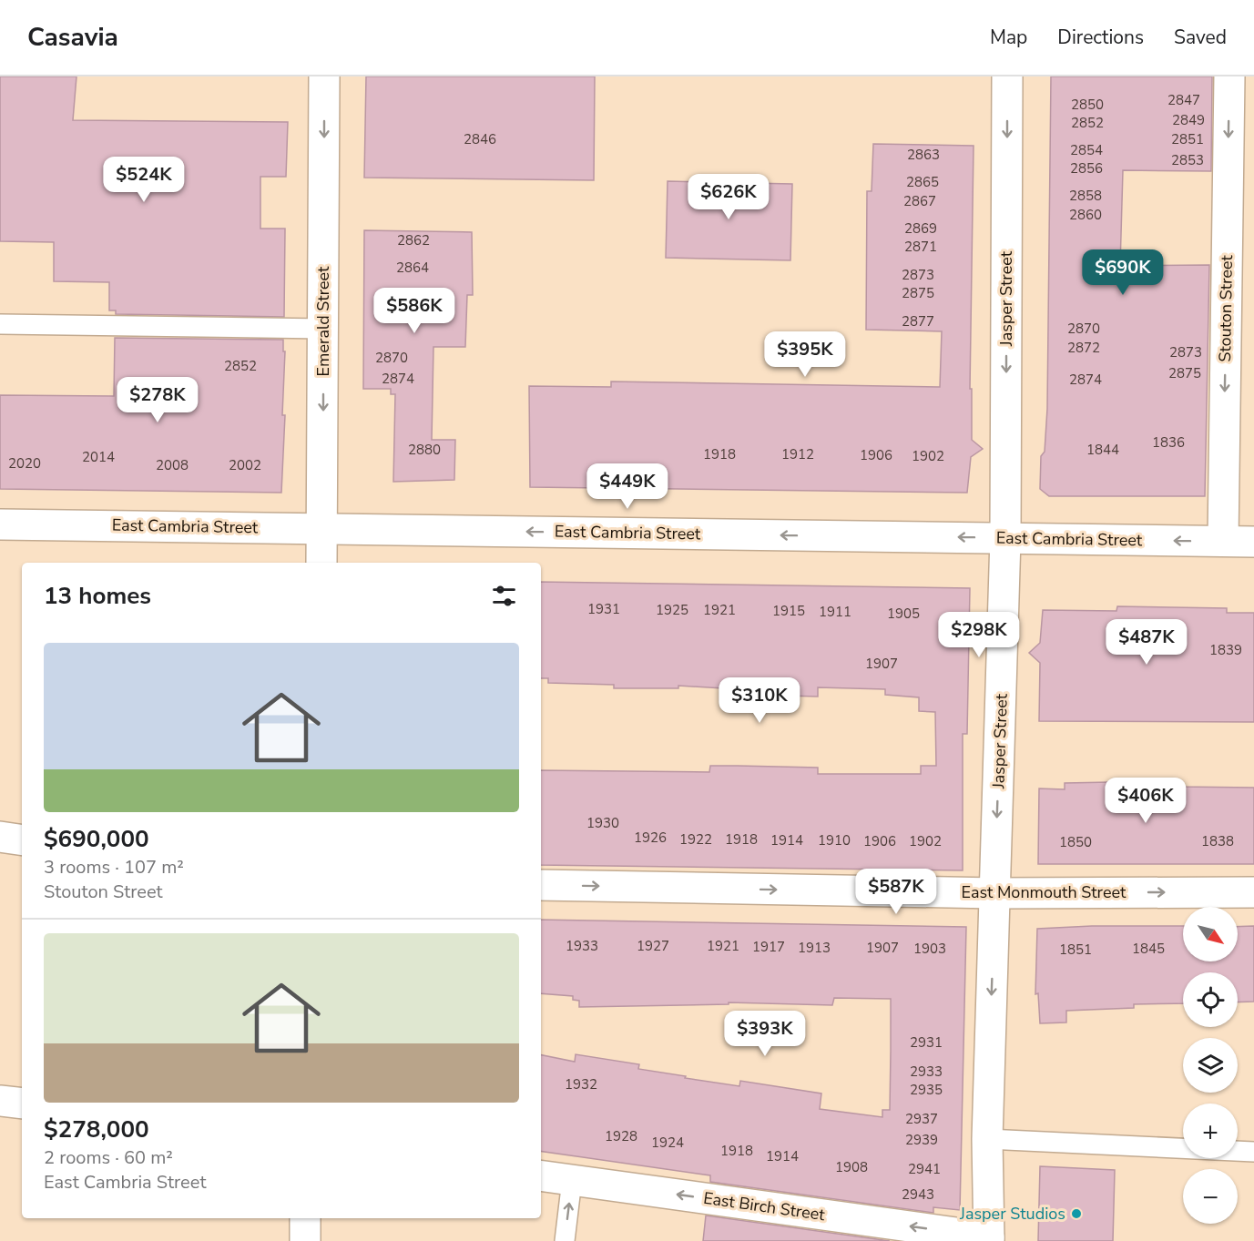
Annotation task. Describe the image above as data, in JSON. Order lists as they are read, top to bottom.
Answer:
{
  "streets": {
    "street": [
      "Jasper Street",
      "Stouton Street",
      "Emerald Street",
      "East Cambria Street",
      "East Monmouth Street",
      "East Birch Street"
    ]
  },
  "crossings": [
    ["Jasper Street", "East Cambria Street"],
    ["Jasper Street", "East Monmouth Street"],
    ["Jasper Street", "East Birch Street"],
    ["Stouton Street", "East Cambria Street"],
    ["Emerald Street", "East Cambria Street"]
  ],
  "one_way": [
    "Jasper Street",
    "Stouton Street",
    "Emerald Street",
    "East Cambria Street",
    "East Monmouth Street",
    "East Birch Street"
  ],
  "places": ["Jasper Studios"],
  "house_numbers": [
    "2847",
    "2850",
    "2849",
    "2852",
    "2846",
    "2851",
    "2854",
    "2863",
    "2853",
    "2856",
    "2865",
    "2858",
    "2867",
    "2860",
    "2869",
    "2862",
    "2871",
    "2864",
    "2873",
    "2875",
    "2877",
    "2870",
    "2872",
    "2873",
    "2870",
    "2852",
    "2875",
    "2874",
    "2874",
    "1836",
    "2880",
    "1844",
    "1918",
    "1912",
    "1906",
    "1902",
    "2014",
    "2020",
    "2008",
    "2002",
    "1931",
    "1925",
    "1921",
    "1915",
    "1911",
    "1905",
    "1839",
    "1907",
    "1930",
    "1926",
    "1922",
    "1918",
    "1914",
    "1910",
    "1906",
    "1902",
    "1838",
    "1850",
    "1933",
    "1927",
    "1921",
    "1917",
    "1913",
    "1907",
    "1903",
    "1845",
    "1851",
    "2931",
    "2933",
    "1932",
    "2935",
    "2937",
    "1928",
    "2939",
    "1924",
    "1918",
    "1914",
    "1908",
    "2941",
    "2943"
  ],
  "north": "bottom right",
  "page": {
    "header": "Casavia",
    "nav": ["Map", "Directions", "Saved"],
    "price": [
      "$524K",
      "$626K",
      "$690K",
      "$586K",
      "$395K",
      "$278K",
      "$449K",
      "$298K",
      "$487K",
      "$310K",
      "$406K",
      "$587K",
      "$393K"
    ],
    "heading": "13 homes",
    "list": [
      {
        "name": "$690,000",
        "note": "3 rooms · 107 m² · Stouton Street"
      },
      {
        "name": "$278,000",
        "note": "2 rooms · 60 m² · East Cambria Street"
      }
    ],
    "map_buttons": ["+", "−"]
  }
}
